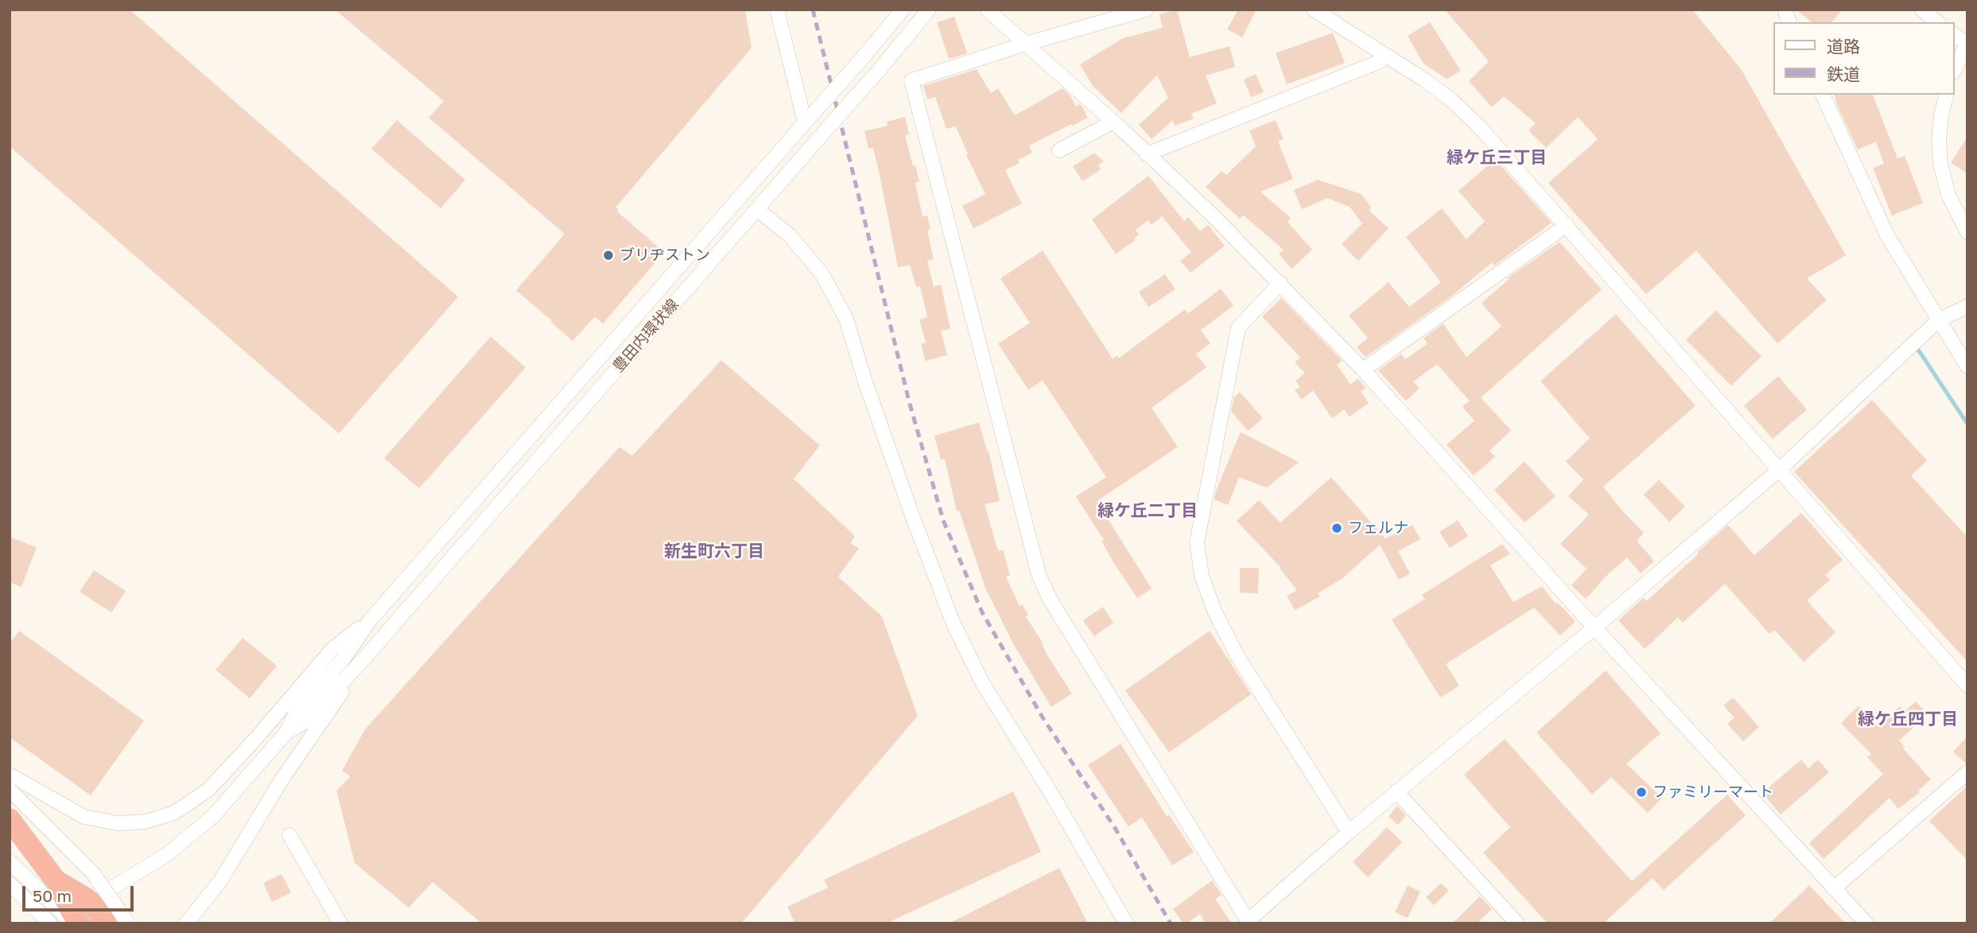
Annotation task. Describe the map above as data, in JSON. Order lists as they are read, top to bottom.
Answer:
{
  "streets": {
    "street": ["豊田内環状線"]
  },
  "districts": [
    "緑ケ丘三丁目",
    "緑ケ丘二丁目",
    "新生町六丁目",
    "緑ケ丘四丁目"
  ],
  "places": ["ブリヂストン", "フェルナ", "ファミリーマート"],
  "legend": ["道路", "鉄道"],
  "scale_bar": "50 m"
}
